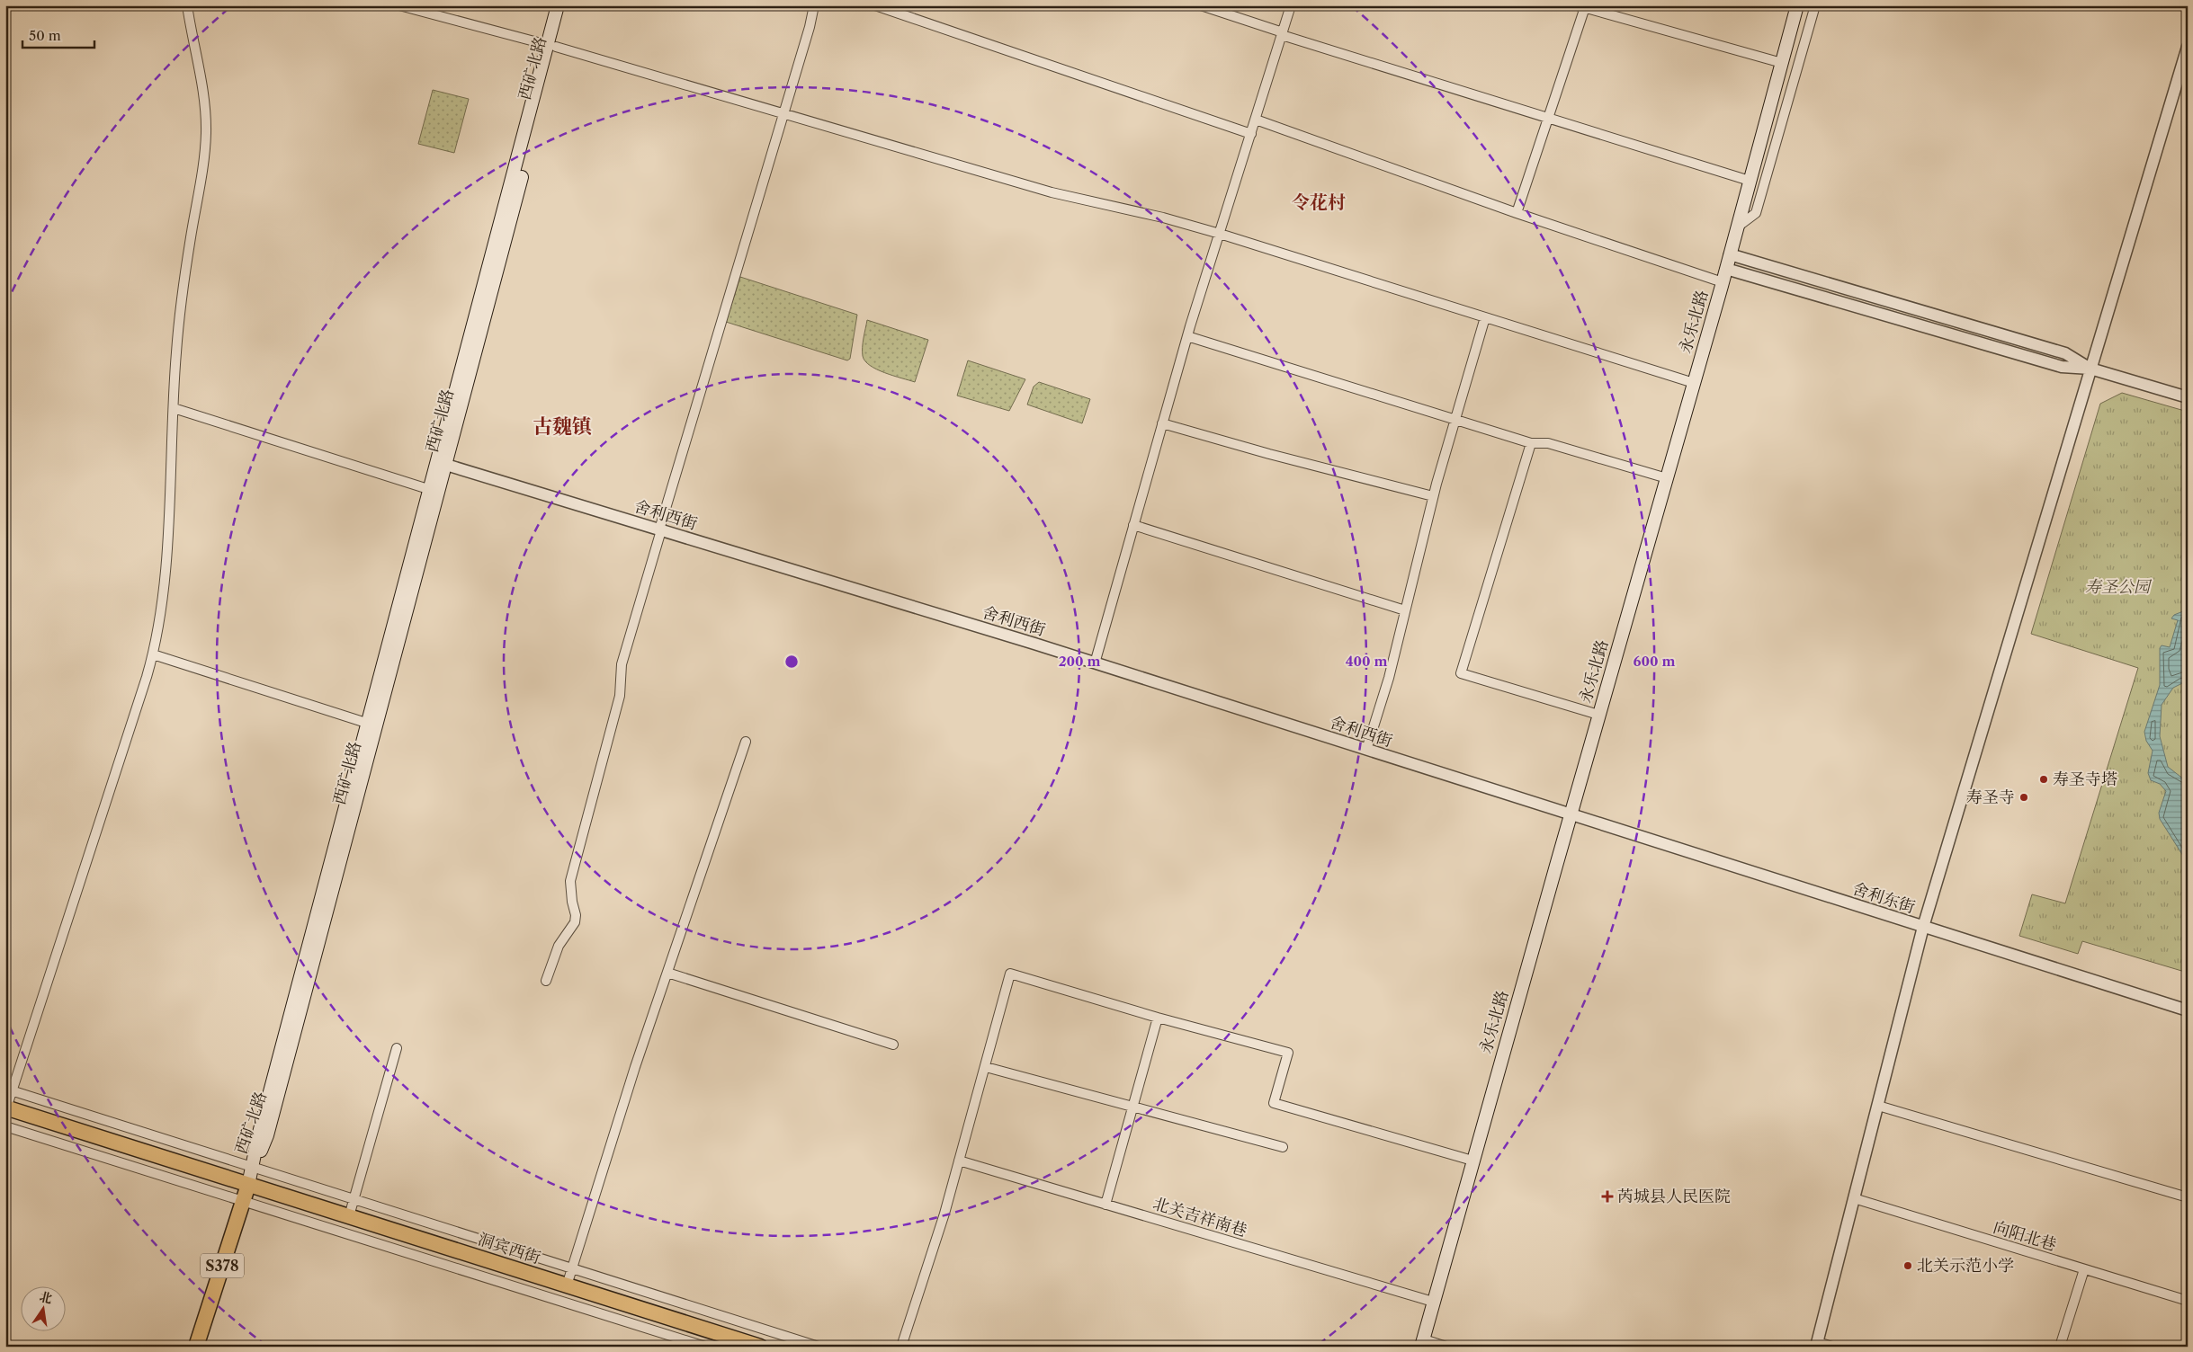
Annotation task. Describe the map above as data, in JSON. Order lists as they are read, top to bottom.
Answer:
{
  "streets": {
    "main road": [
      "西矿北路",
      "永乐北路",
      "洞宾西街",
      "S378"
    ],
    "street": [
      "舍利西街",
      "舍利东街",
      "北关吉祥南巷",
      "向阳北巷"
    ]
  },
  "crossings": [
    ["西矿北路", "舍利西街"],
    ["永乐北路", "舍利西街"],
    ["永乐北路", "舍利东街"],
    ["永乐北路", "北关吉祥南巷"],
    ["舍利西街", "舍利东街"],
    ["洞宾西街", "S378"]
  ],
  "districts": ["令花村", "古魏镇"],
  "parks": ["寿圣公园"],
  "places": {
    "other": ["寿圣寺塔", "寿圣寺", "北关示范小学"],
    "health": ["芮城县人民医院"]
  },
  "scale_bar": "50 m",
  "north": "top",
  "rings": ["200 m", "400 m", "600 m"]
}
